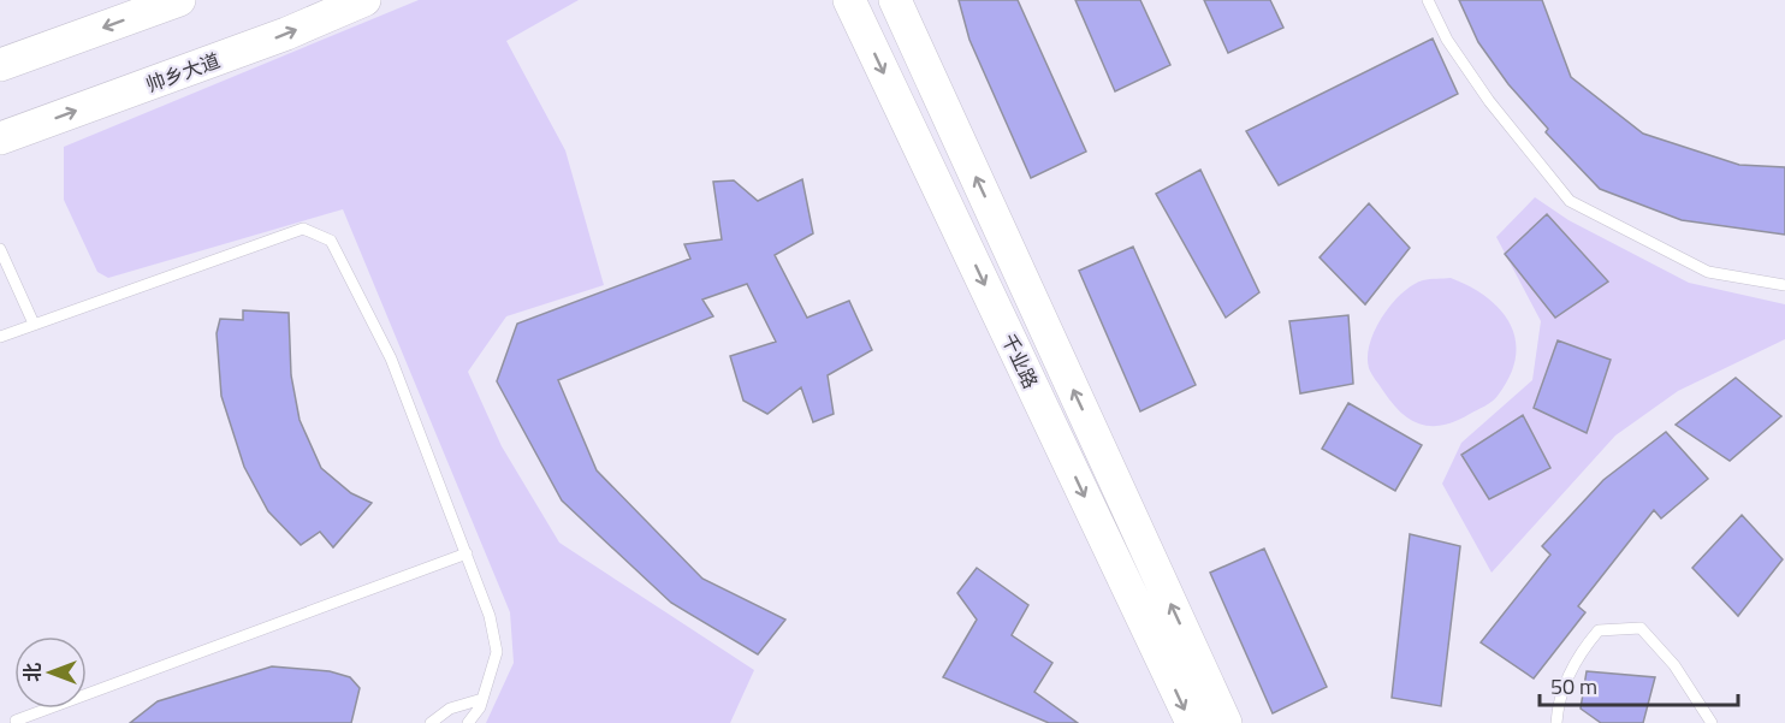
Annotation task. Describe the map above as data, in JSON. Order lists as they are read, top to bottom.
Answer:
{
  "streets": {
    "main road": ["帅乡大道", "千业路"]
  },
  "scale_bar": "50 m",
  "north": "left"
}
